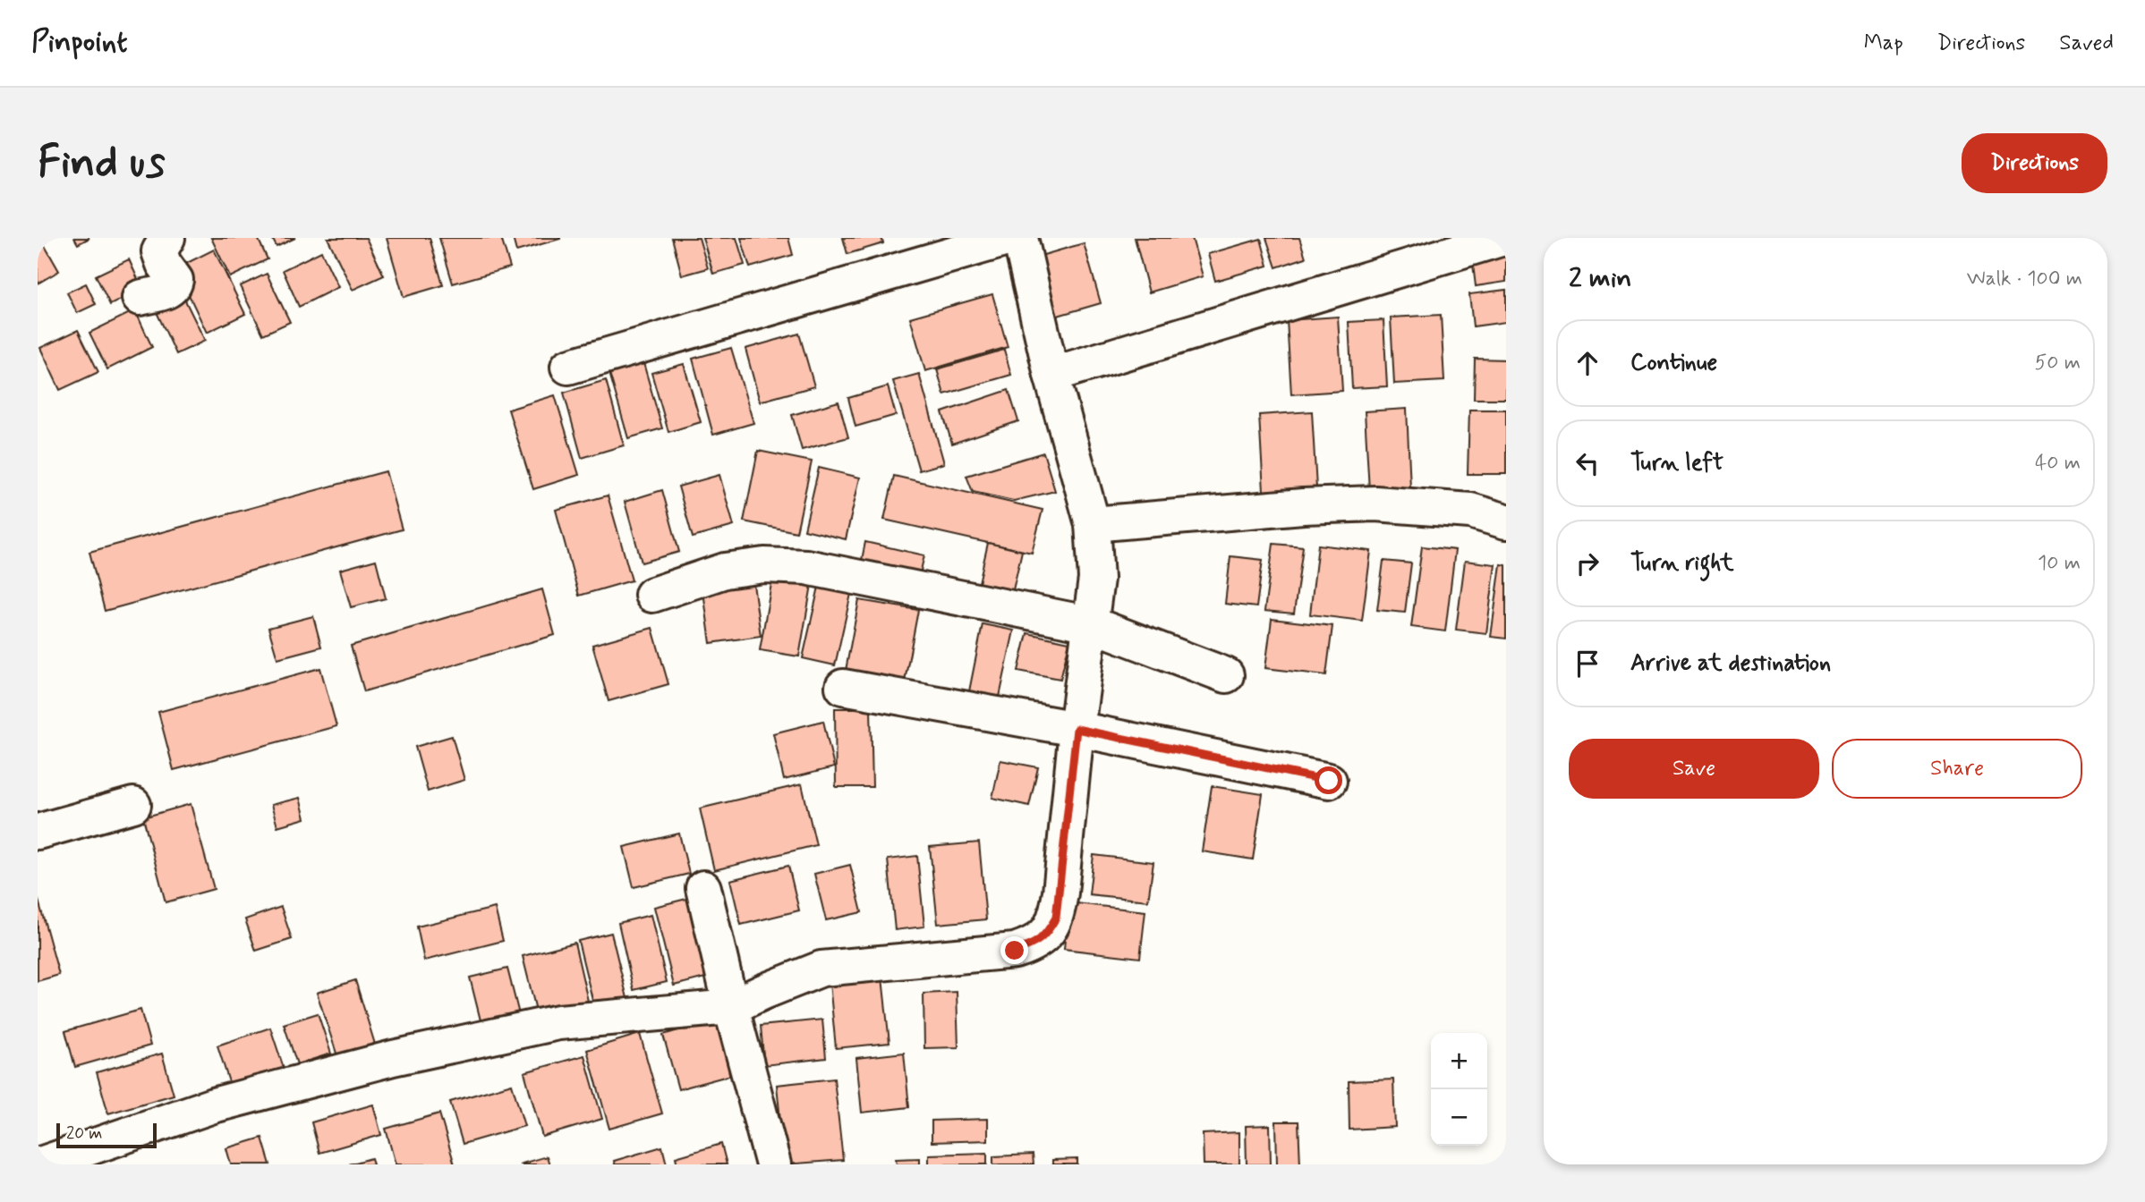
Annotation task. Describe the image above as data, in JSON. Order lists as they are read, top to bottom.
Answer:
{
  "scale_bar": "20 m",
  "page": {
    "header": "Pinpoint",
    "nav": ["Map", "Directions", "Saved"],
    "buttons": [
      "Directions",
      ["Save", "Share"]
    ],
    "title": "Find us",
    "heading": ["2 min", "Walk · 100 m"],
    "list": [
      ["Continue", "50 m"],
      ["Turn left", "40 m"],
      ["Turn right", "10 m"],
      "Arrive at destination"
    ],
    "map_buttons": ["+", "−"],
    "scale": "20 m"
  }
}
